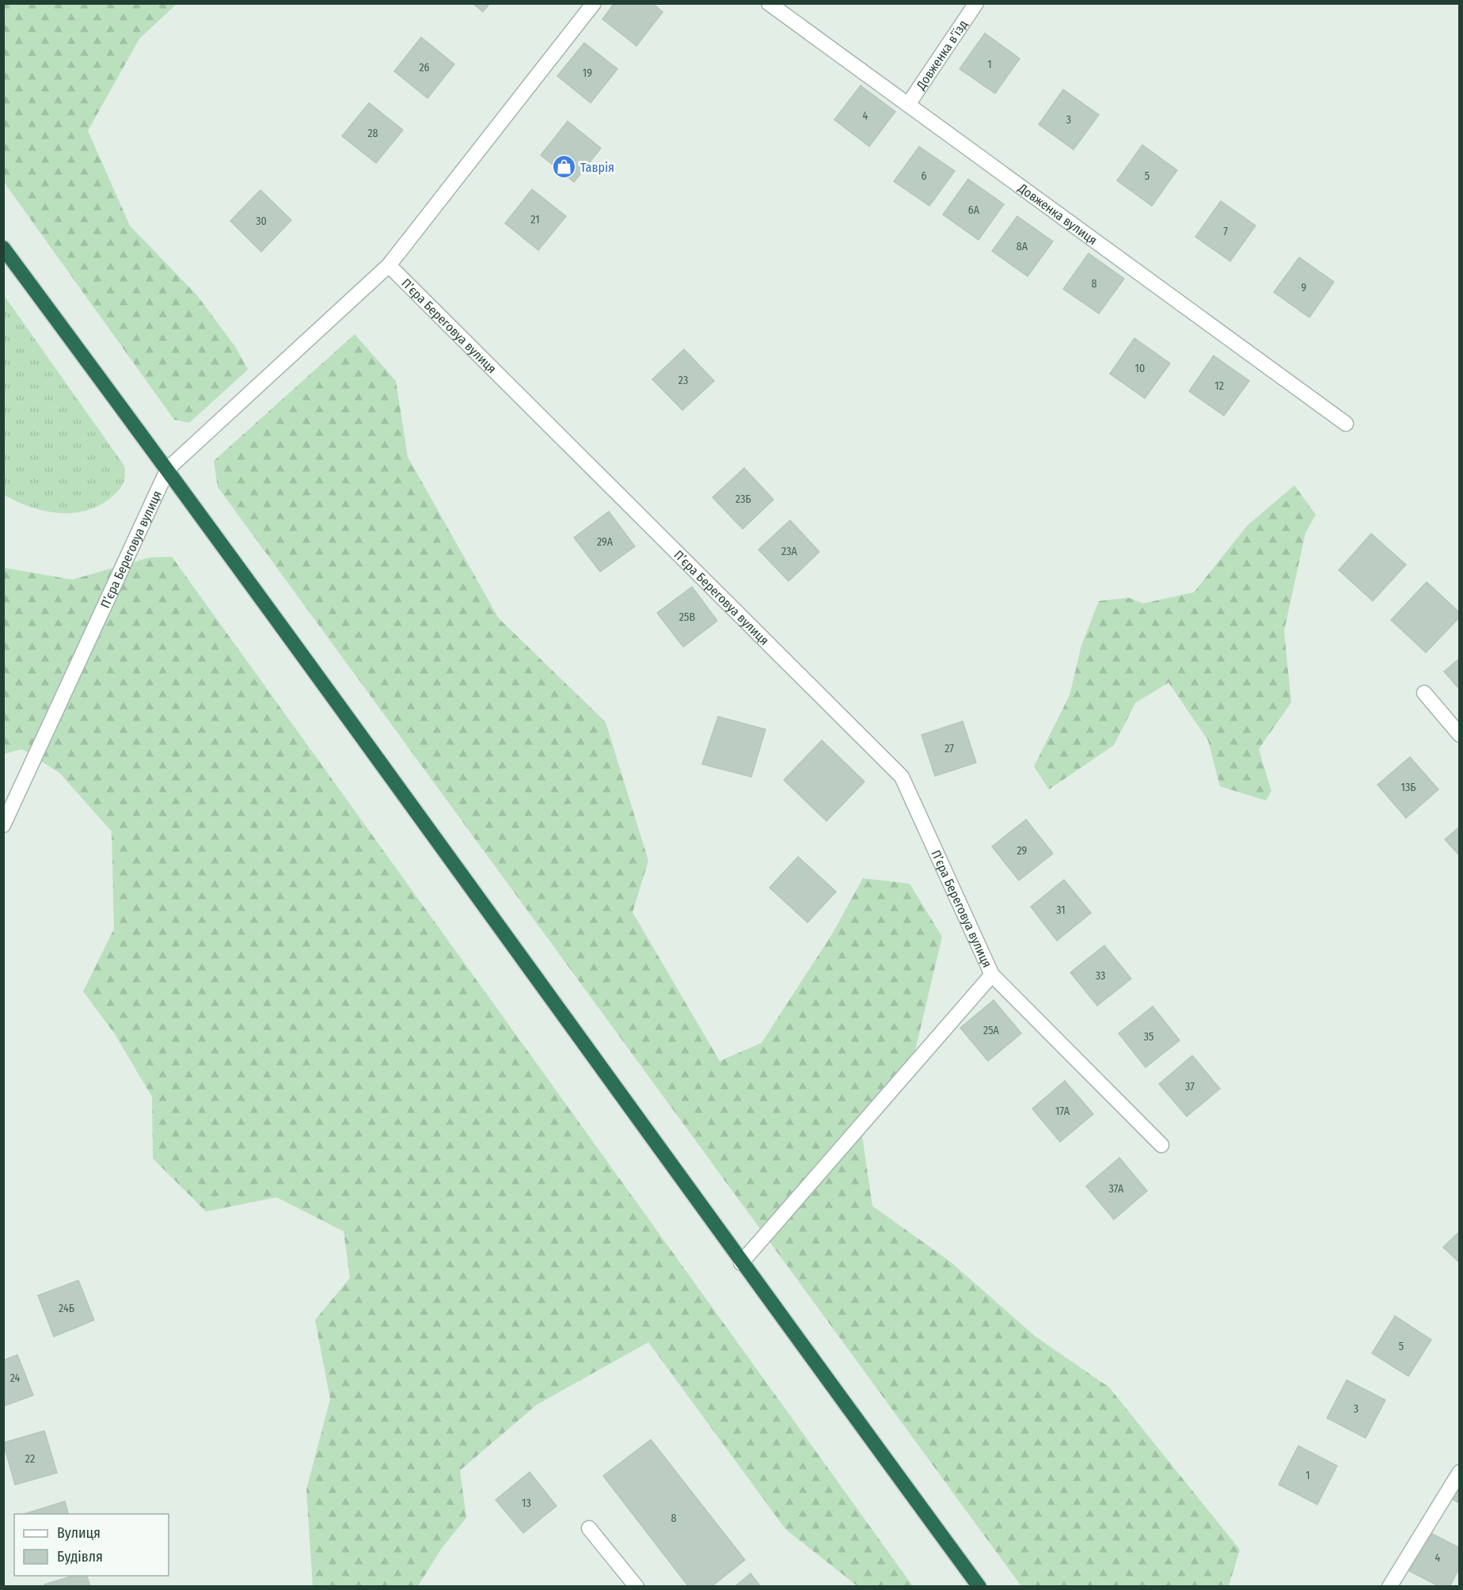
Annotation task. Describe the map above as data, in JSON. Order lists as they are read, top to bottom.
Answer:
{
  "streets": {
    "street": ["Довженка в’їзд", "Довженка вулиця", "П’єра Береговуа вулиця"]
  },
  "crossings": [
    ["Довженка в’їзд", "Довженка вулиця"]
  ],
  "places": {
    "shop": ["Таврiя"]
  },
  "house_numbers": [
    "1",
    "26",
    "19",
    "4",
    "3",
    "28",
    "6",
    "5",
    "6А",
    "21",
    "30",
    "7",
    "8А",
    "8",
    "9",
    "10",
    "23",
    "12",
    "23Б",
    "29А",
    "23А",
    "25В",
    "27",
    "13Б",
    "29",
    "31",
    "33",
    "25А",
    "35",
    "37",
    "17А",
    "37А",
    "24Б",
    "5",
    "24",
    "3",
    "22",
    "1",
    "13",
    "8",
    "4"
  ],
  "legend": ["Вулиця", "Будівля"]
}
